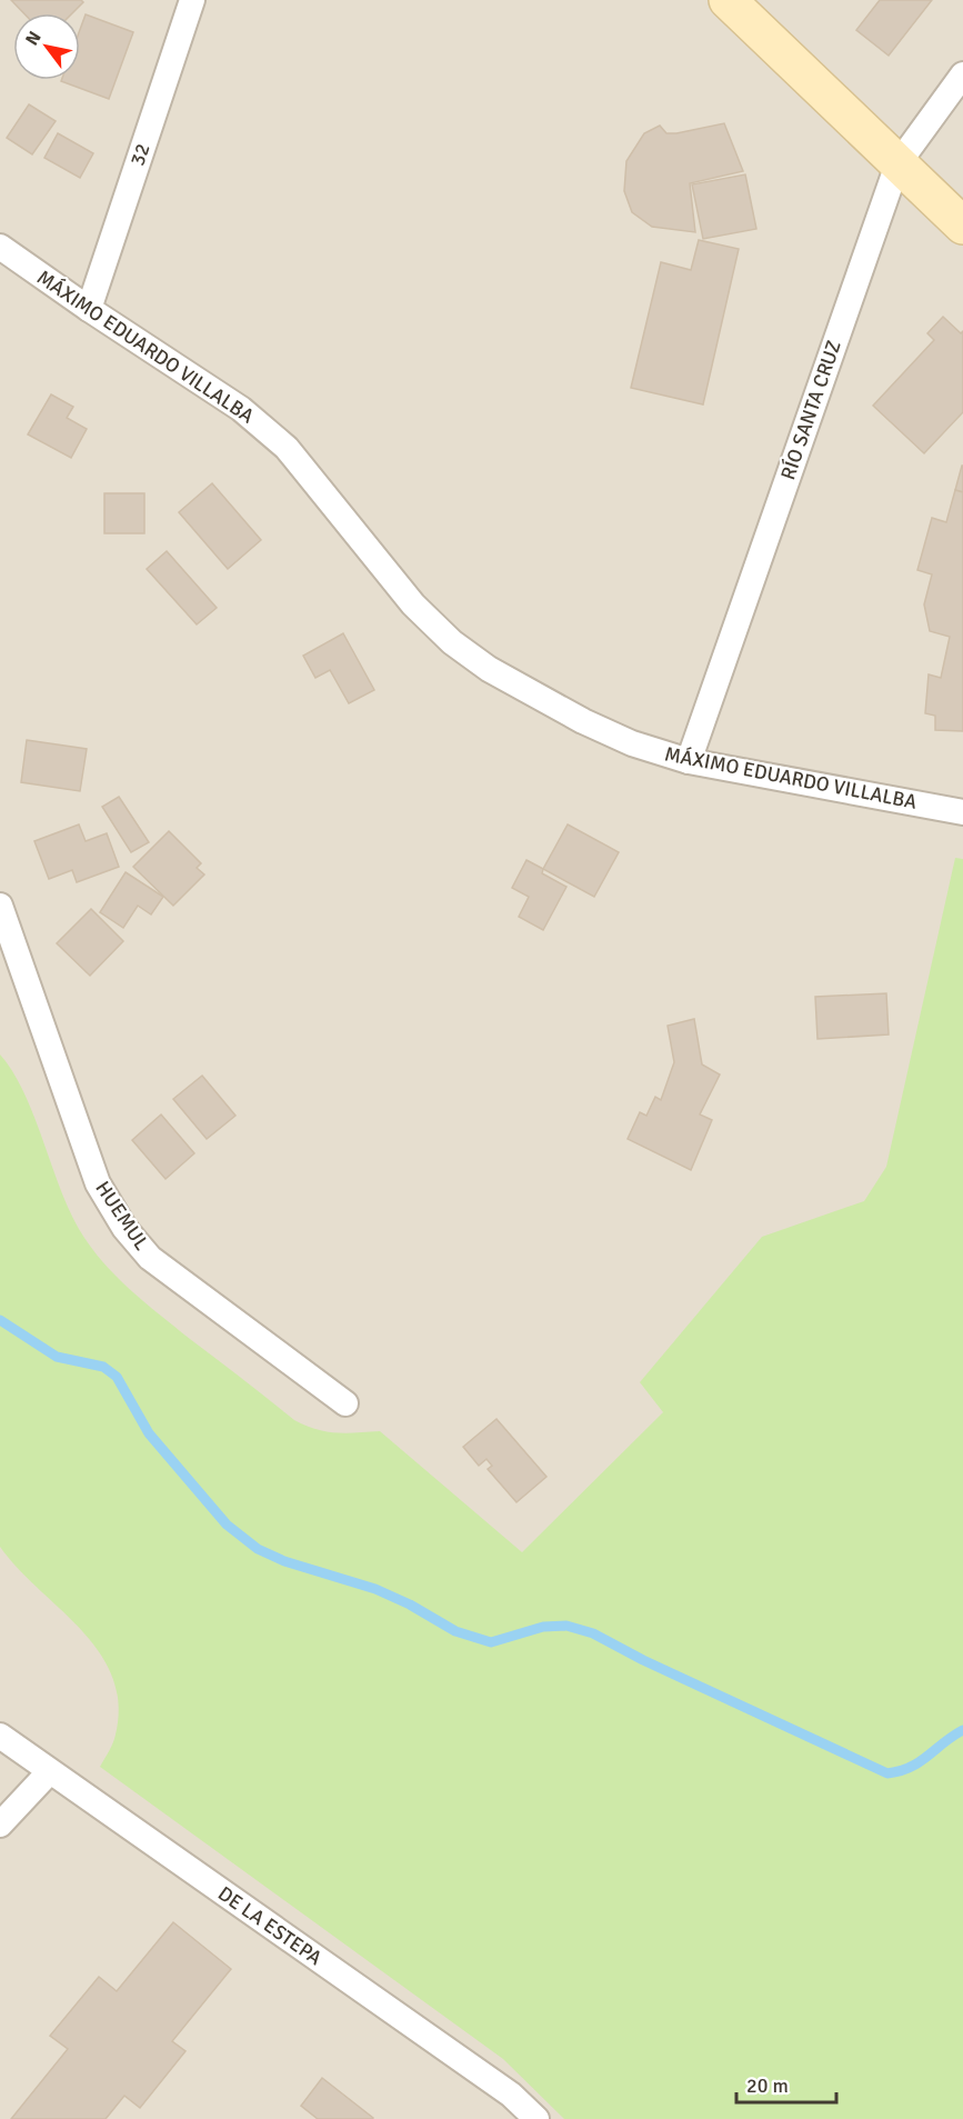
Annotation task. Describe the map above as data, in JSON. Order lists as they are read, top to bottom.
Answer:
{
  "streets": {
    "street": [
      "32",
      "MÁXIMO EDUARDO VILLALBA",
      "RÍO SANTA CRUZ",
      "HUEMUL",
      "DE LA ESTEPA"
    ]
  },
  "crossings": [
    ["32", "MÁXIMO EDUARDO VILLALBA"],
    ["MÁXIMO EDUARDO VILLALBA", "RÍO SANTA CRUZ"]
  ],
  "scale_bar": "20 m",
  "north": "top left"
}
